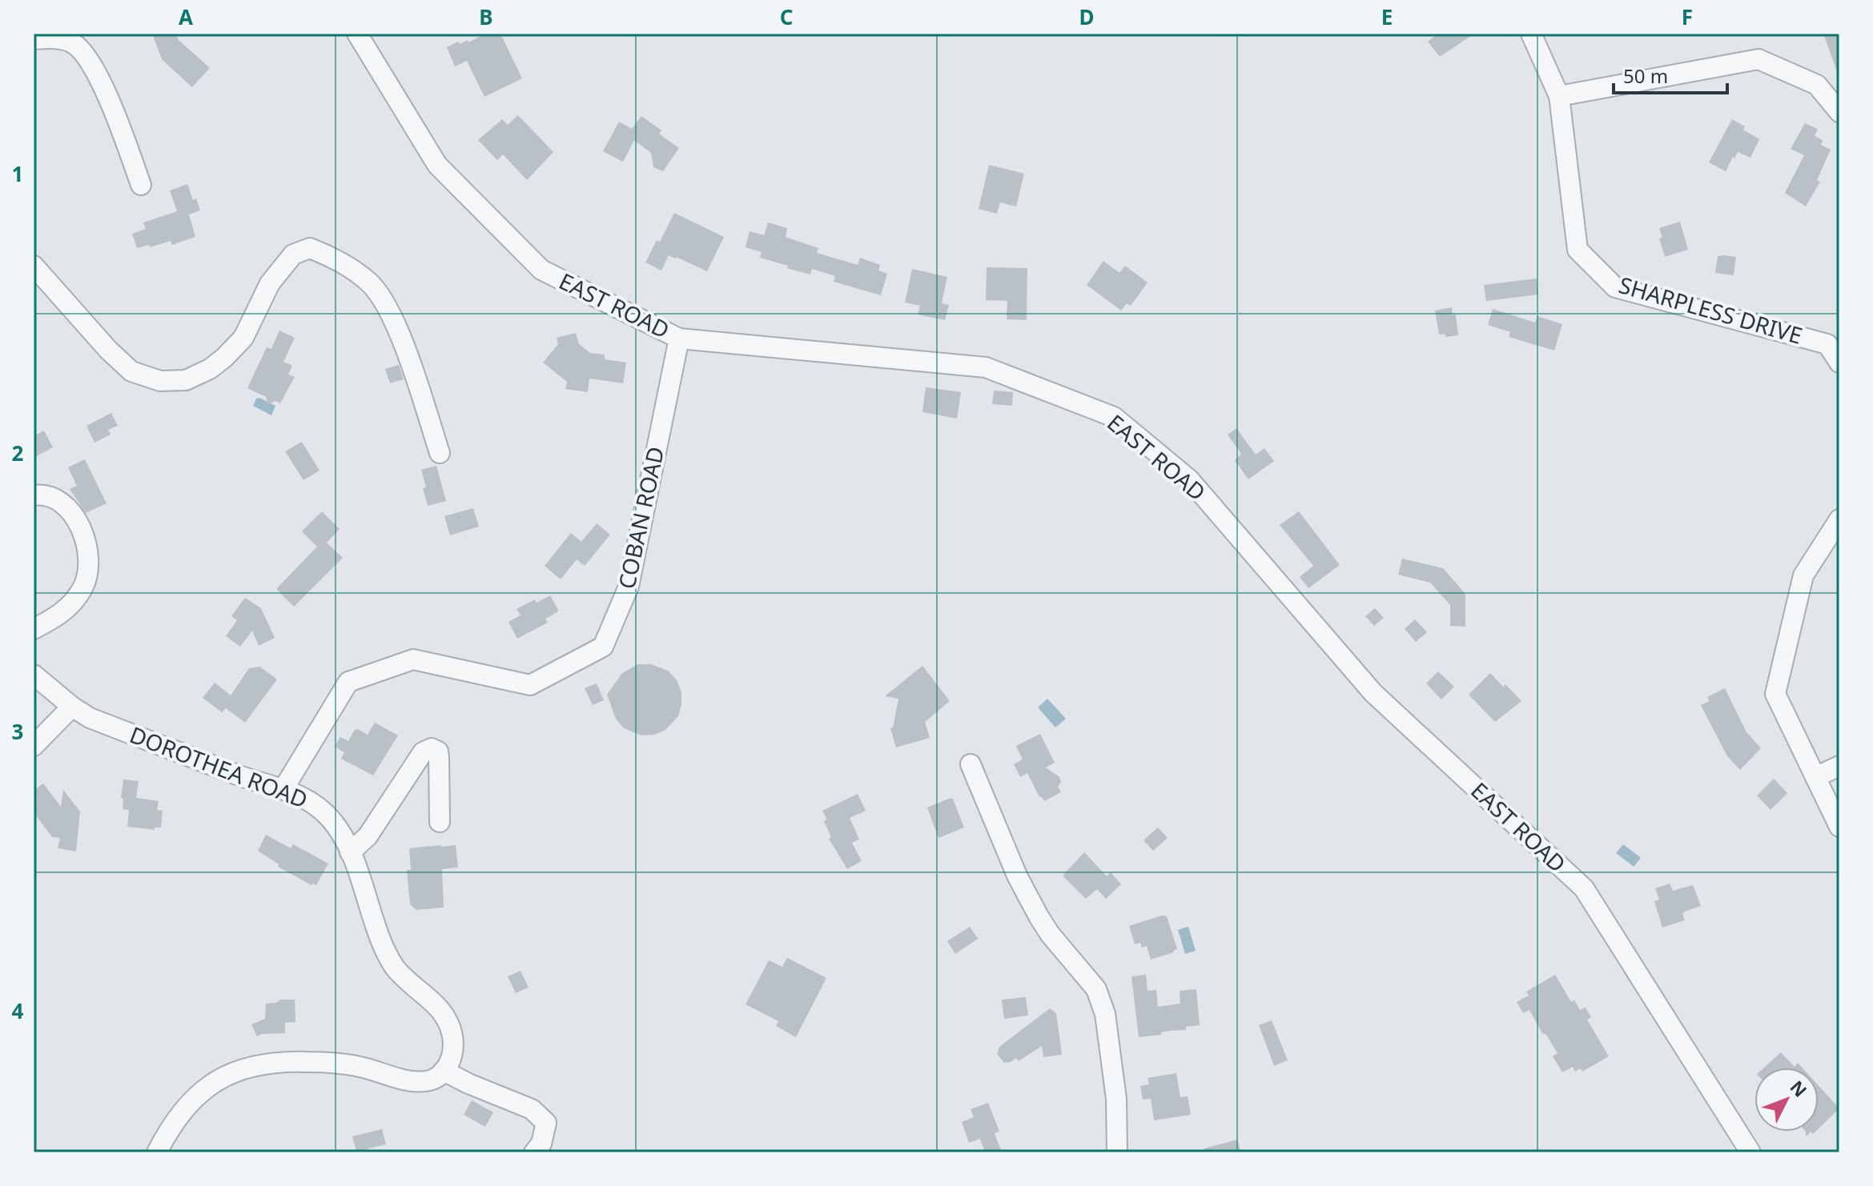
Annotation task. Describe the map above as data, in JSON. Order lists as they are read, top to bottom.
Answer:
{
  "streets": {
    "street": [
      "EAST ROAD",
      "SHARPLESS DRIVE",
      "COBAN ROAD",
      "DOROTHEA ROAD"
    ]
  },
  "crossings": [
    ["EAST ROAD", "COBAN ROAD"],
    ["COBAN ROAD", "DOROTHEA ROAD"]
  ],
  "scale_bar": "50 m",
  "north": "top right",
  "grid": {
    "columns": [
      "A",
      "B",
      "C",
      "D",
      "E",
      "F"
    ],
    "rows": [
      "1",
      "2",
      "3",
      "4"
    ]
  }
}
